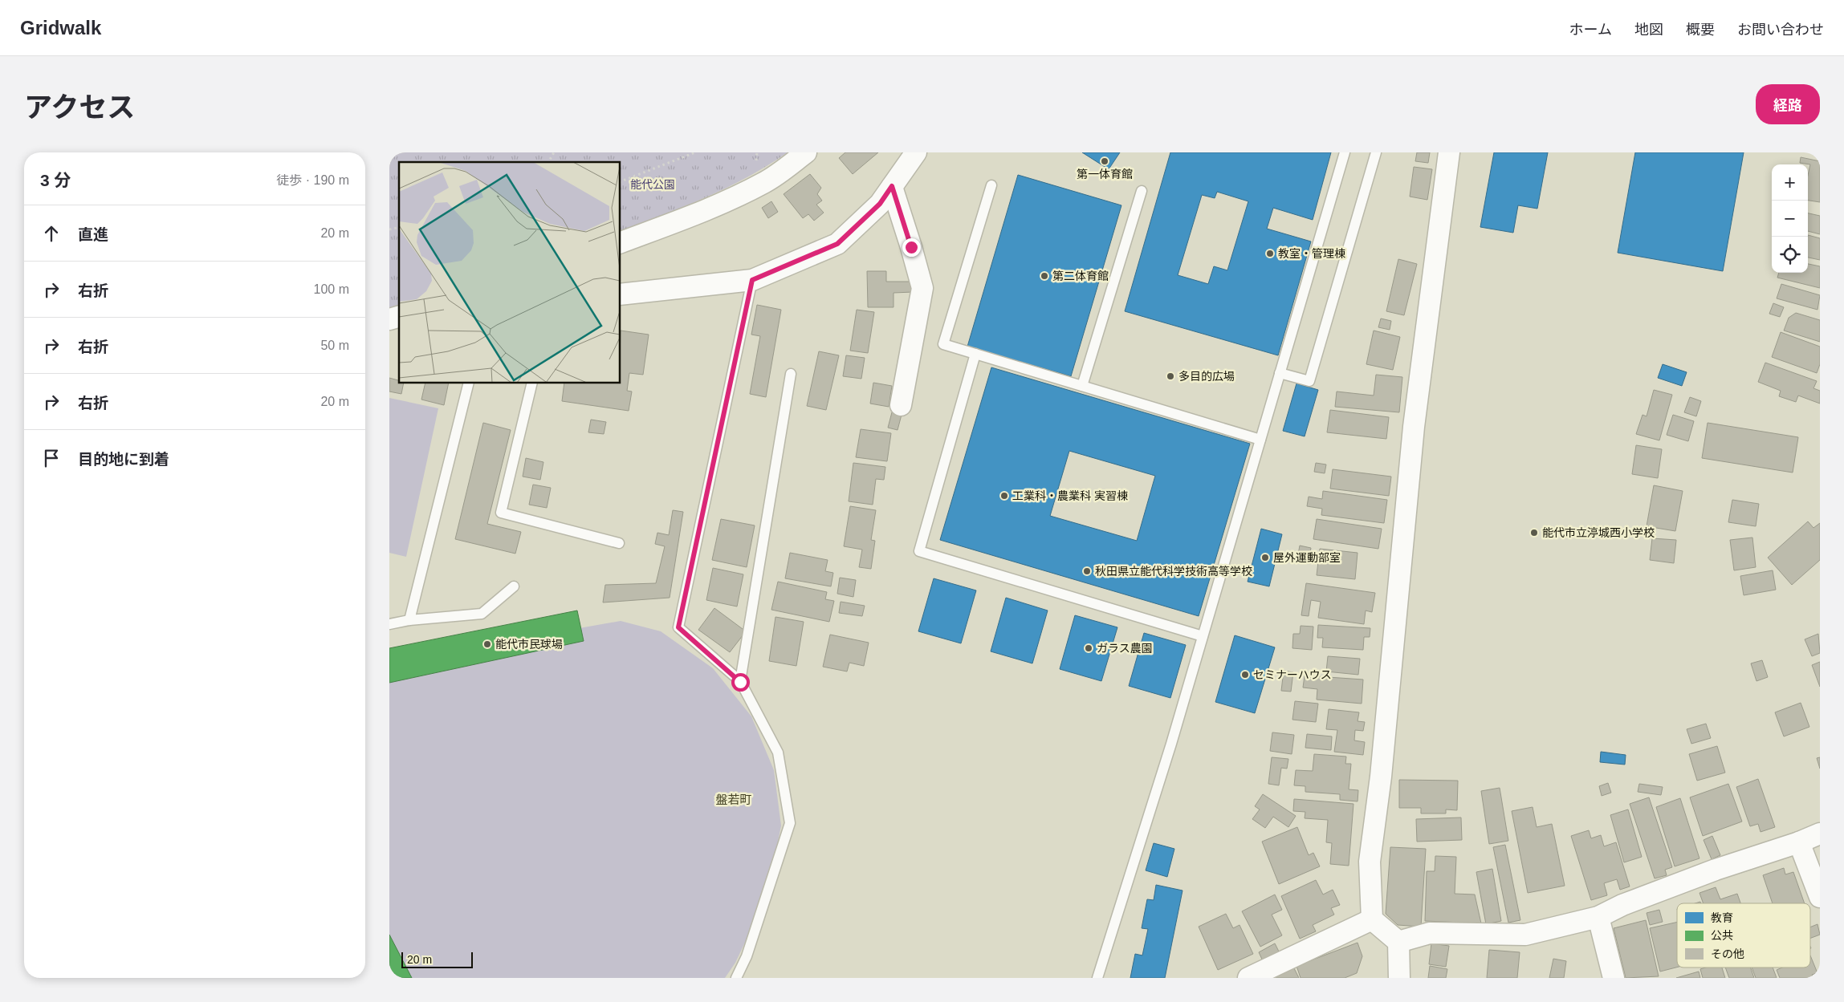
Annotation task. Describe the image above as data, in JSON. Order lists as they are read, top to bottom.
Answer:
{
  "districts": ["盤若町"],
  "parks": ["能代公園"],
  "places": [
    "第一体育館",
    "教室・管理棟",
    "第二体育館",
    "多目的広場",
    "工業科・農業科 実習棟",
    "能代市立渟城西小学校",
    "屋外運動部室",
    "秋田県立能代科学技術高等学校",
    "能代市民球場",
    "ガラス農園",
    "セミナーハウス"
  ],
  "legend": ["教育", "公共", "その他"],
  "scale_bar": "20 m",
  "page": {
    "header": "Gridwalk",
    "nav": [
      "ホーム",
      "地図",
      "概要",
      "お問い合わせ"
    ],
    "title": "アクセス",
    "buttons": "経路",
    "heading": ["3 分", "徒歩 · 190 m"],
    "map_buttons": ["+", "−"],
    "list": [
      ["直進", "20 m"],
      ["右折", "100 m"],
      ["右折", "50 m"],
      ["右折", "20 m"],
      "目的地に到着"
    ],
    "scale": "20 m"
  }
}
